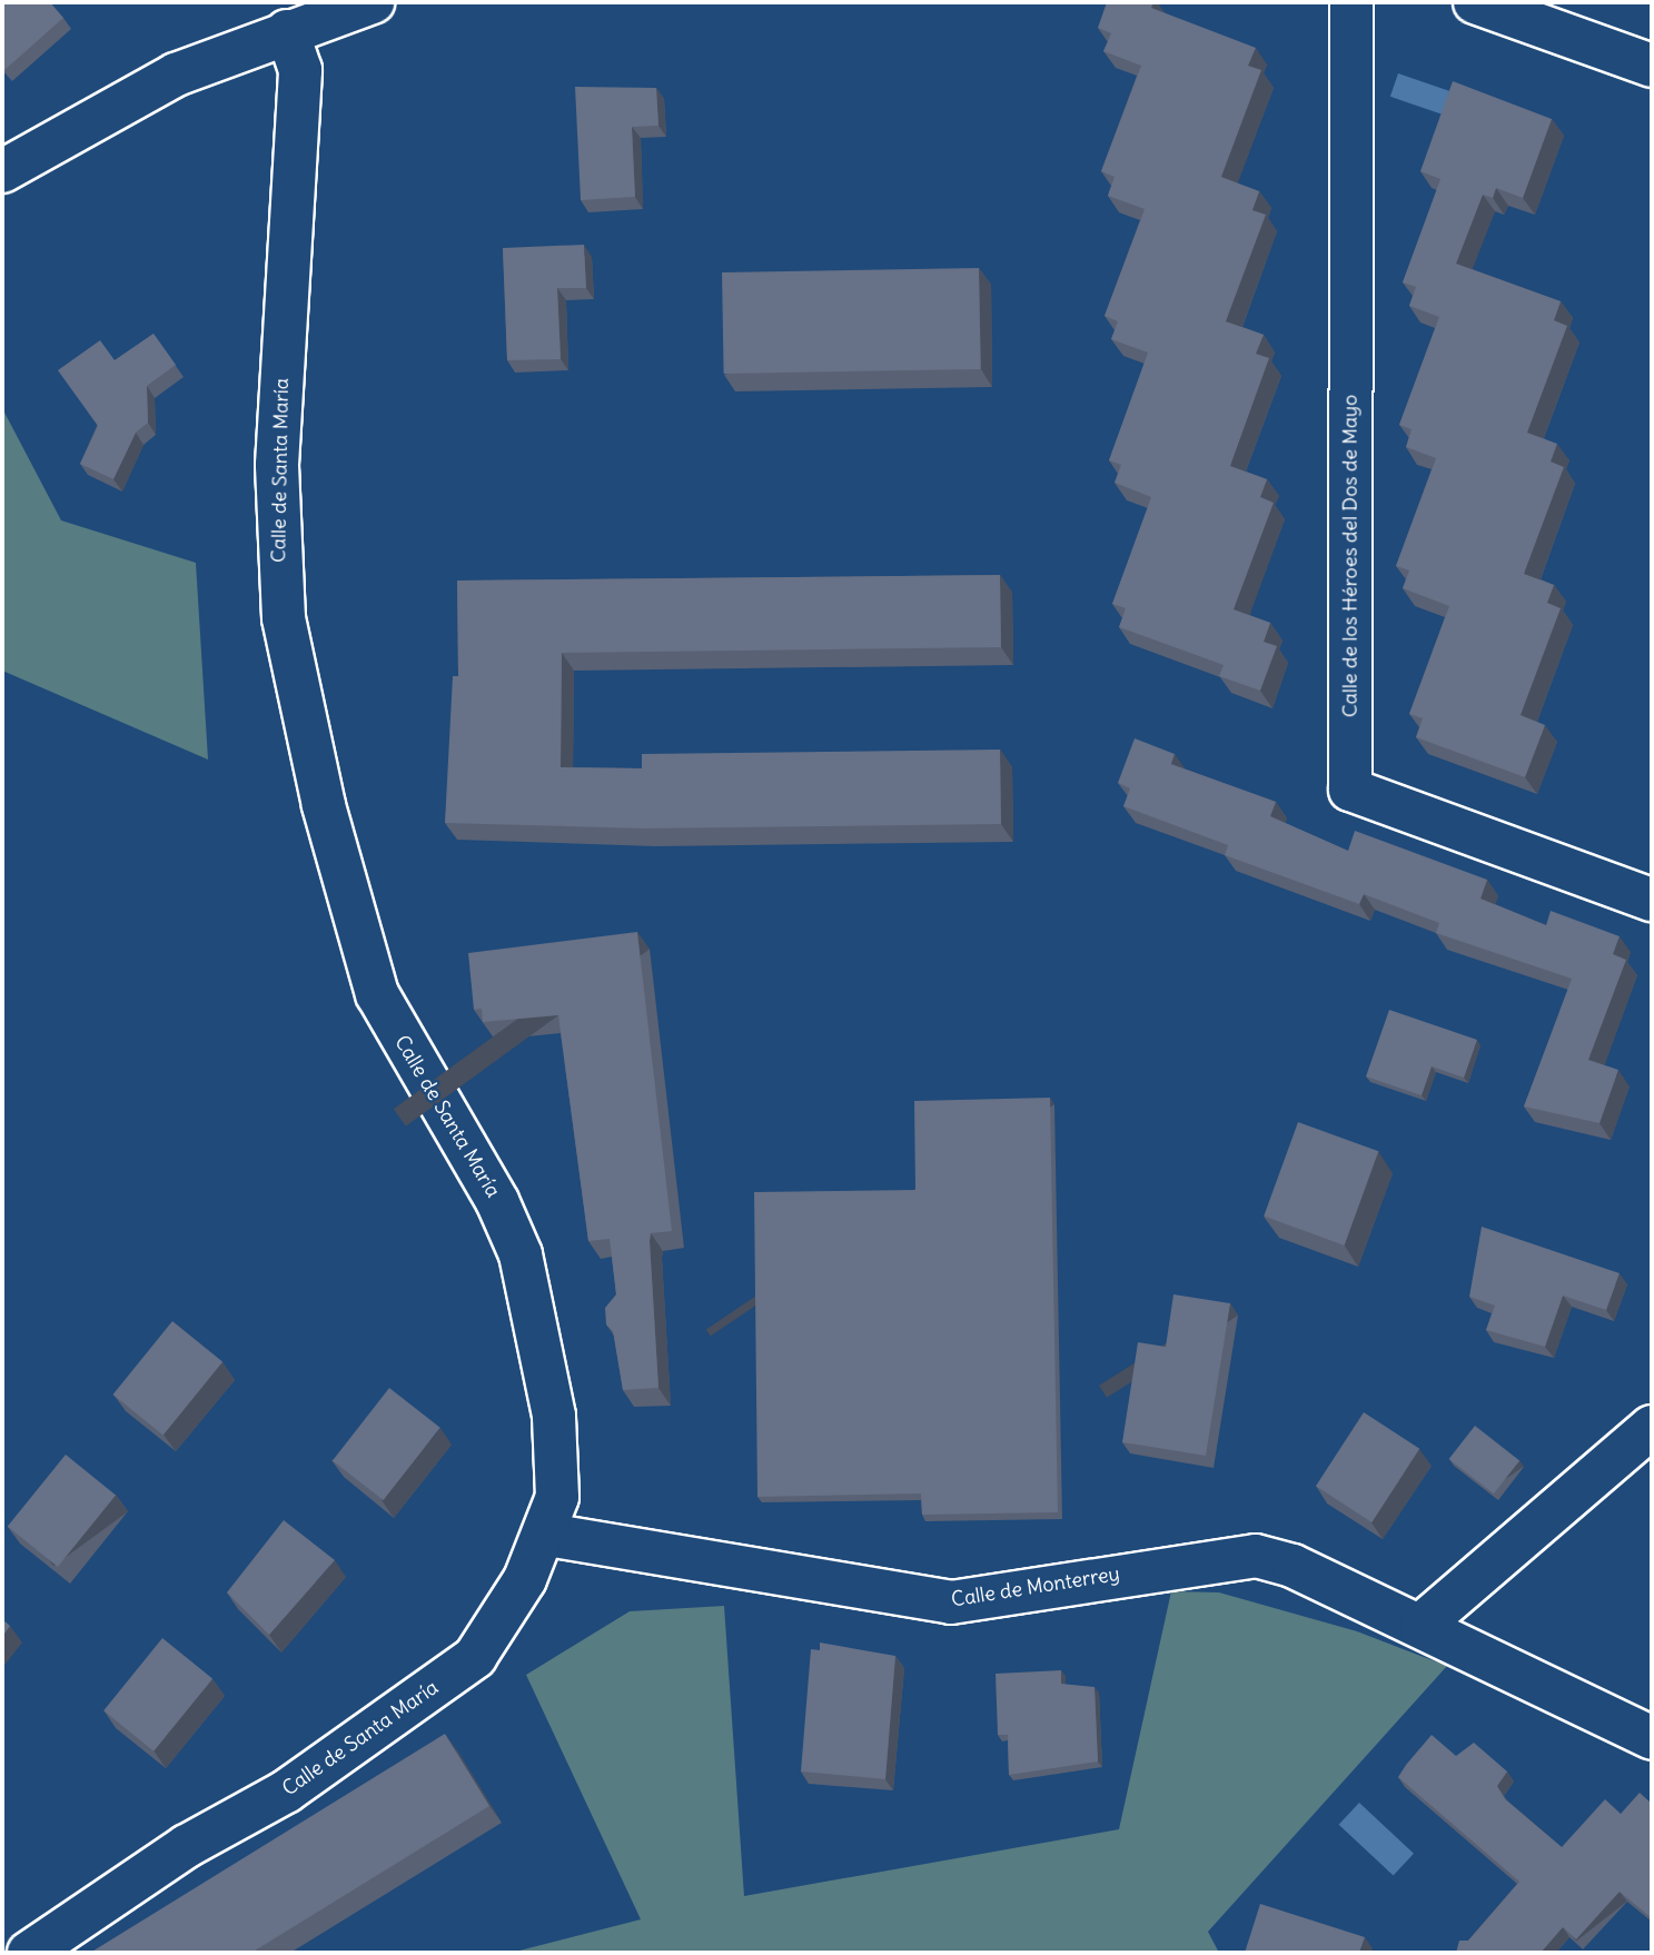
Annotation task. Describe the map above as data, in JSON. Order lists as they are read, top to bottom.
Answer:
{
  "streets": {
    "street": ["Calle de Santa María", "Calle de los Héroes del Dos de Mayo", "Calle de Monterrey"]
  },
  "crossings": [
    ["Calle de Santa María", "Calle de Monterrey"]
  ]
}
